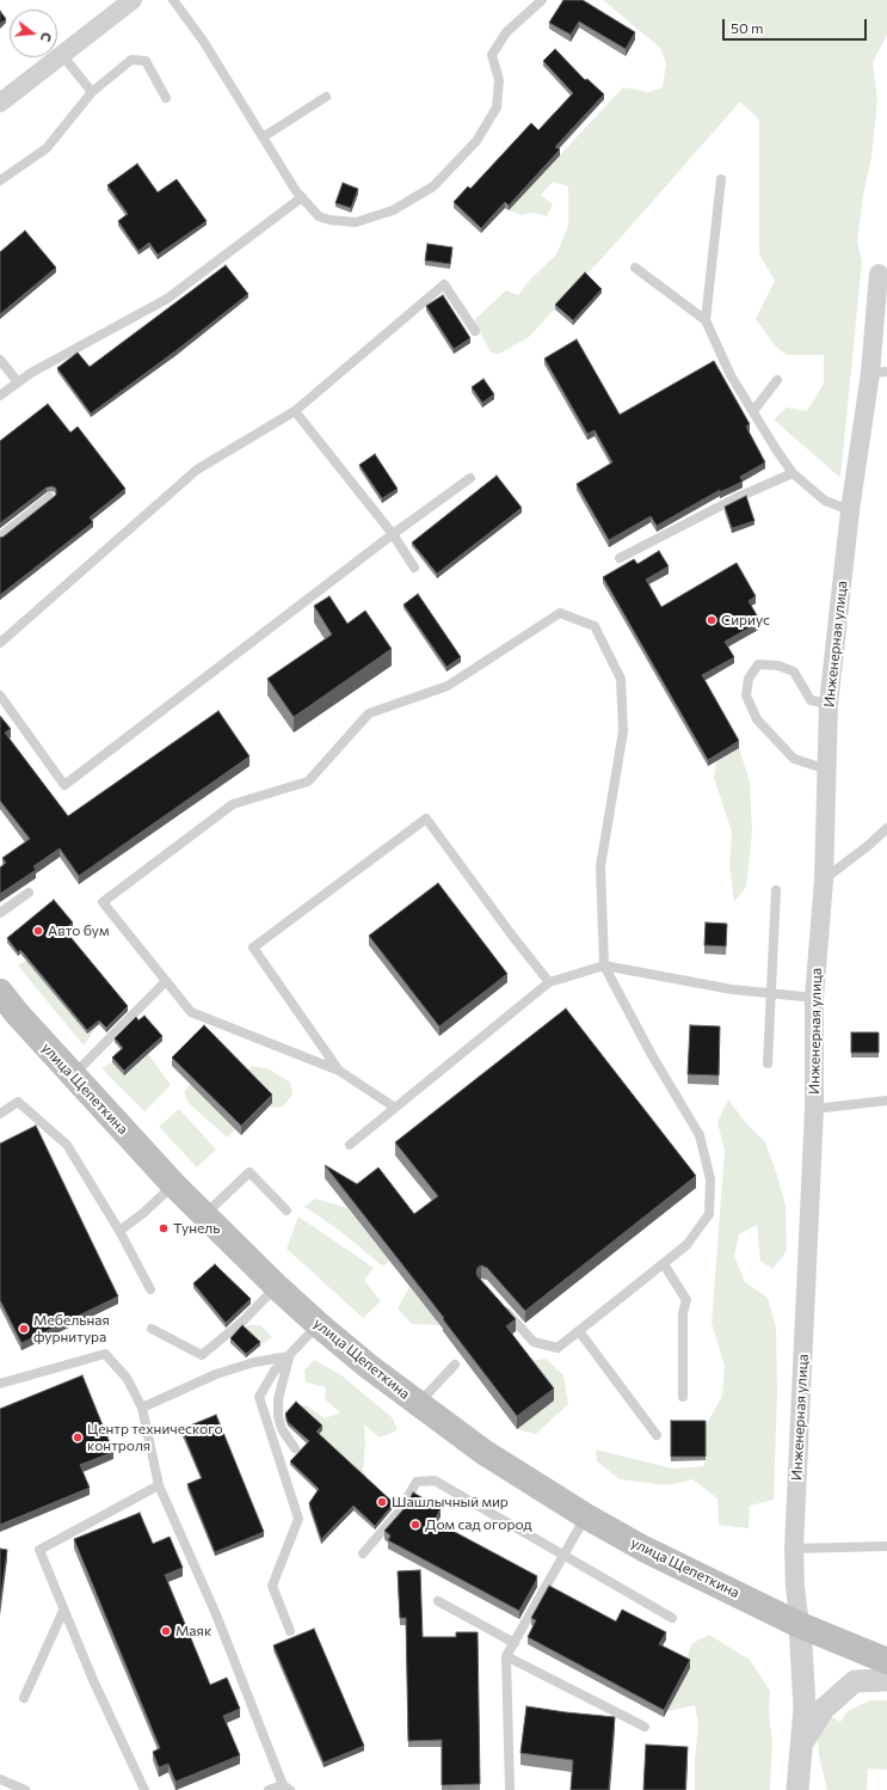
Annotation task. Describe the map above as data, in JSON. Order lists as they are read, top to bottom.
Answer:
{
  "streets": {
    "main road": ["улица Щепеткина"],
    "street": ["Инженерная улица"]
  },
  "crossings": [
    ["Инженерная улица", "улица Щепеткина"]
  ],
  "places": [
    "Сириус",
    "Авто бум",
    "Тунель",
    "Мебельная фурнитура",
    "Центр технического контроля",
    "Шашлычный мир",
    "Дом сад огород",
    "Маяк"
  ],
  "scale_bar": "50 m",
  "north": "right"
}
